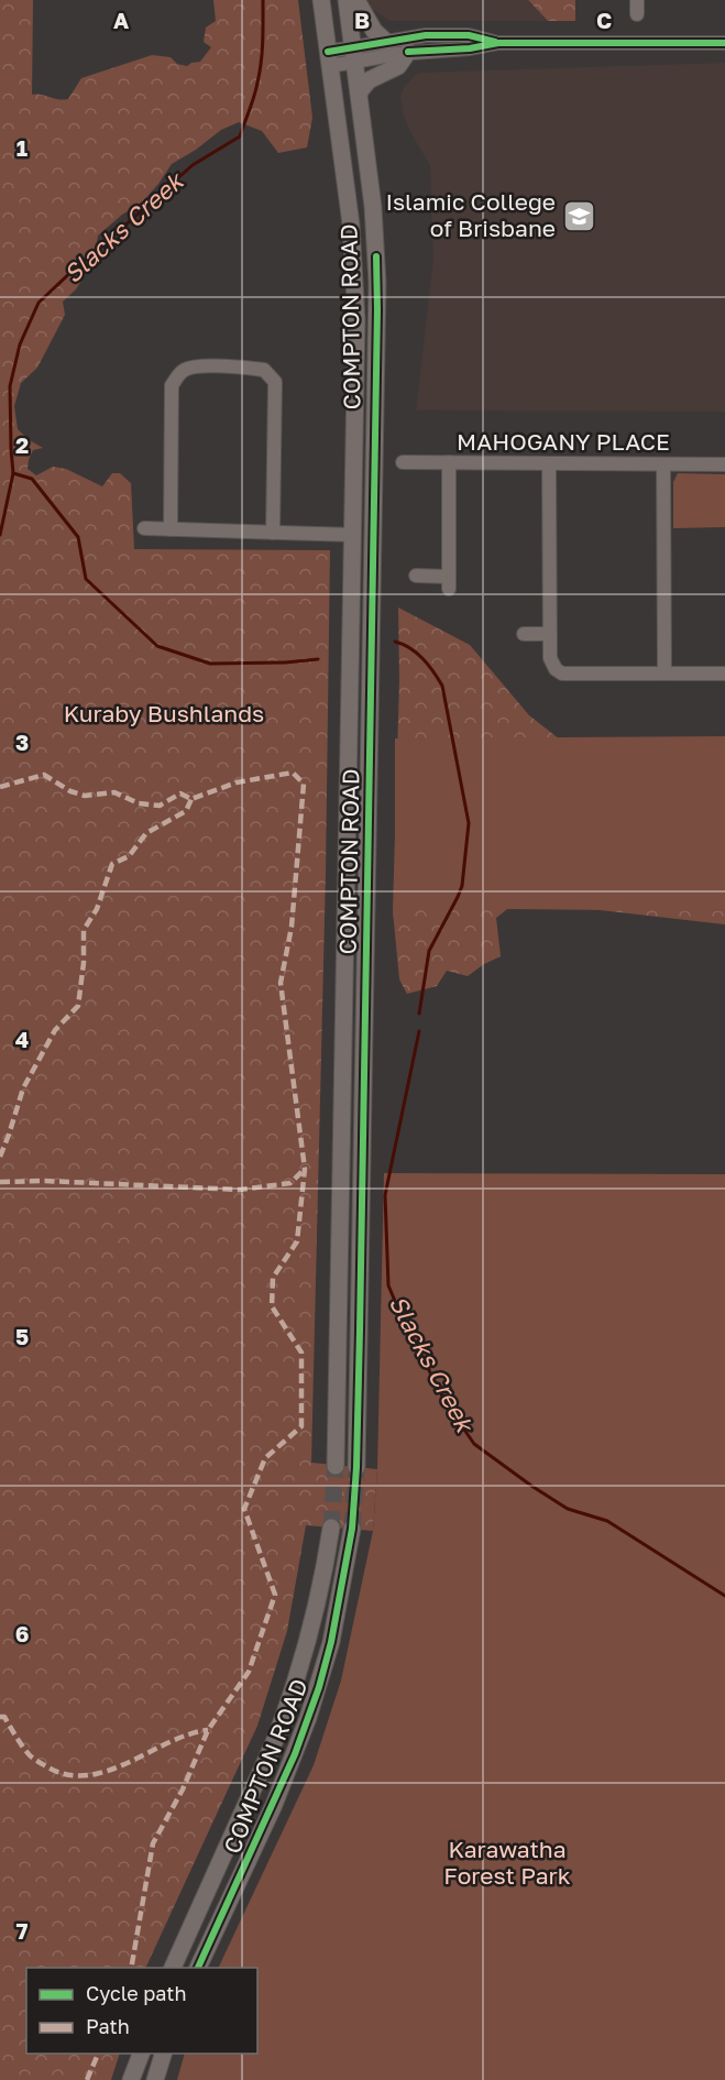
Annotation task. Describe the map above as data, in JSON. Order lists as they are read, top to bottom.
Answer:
{
  "streets": {
    "main road": ["COMPTON ROAD"],
    "street": ["MAHOGANY PLACE"]
  },
  "water": ["Slacks Creek"],
  "parks": ["Kuraby Bushlands", "Karawatha Forest Park"],
  "places": {
    "school or university": ["Islamic College of Brisbane"]
  },
  "legend": ["Cycle path", "Path"],
  "grid": {
    "columns": ["A", "B", "C"],
    "rows": [
      "1",
      "2",
      "3",
      "4",
      "5",
      "6",
      "7"
    ]
  }
}
